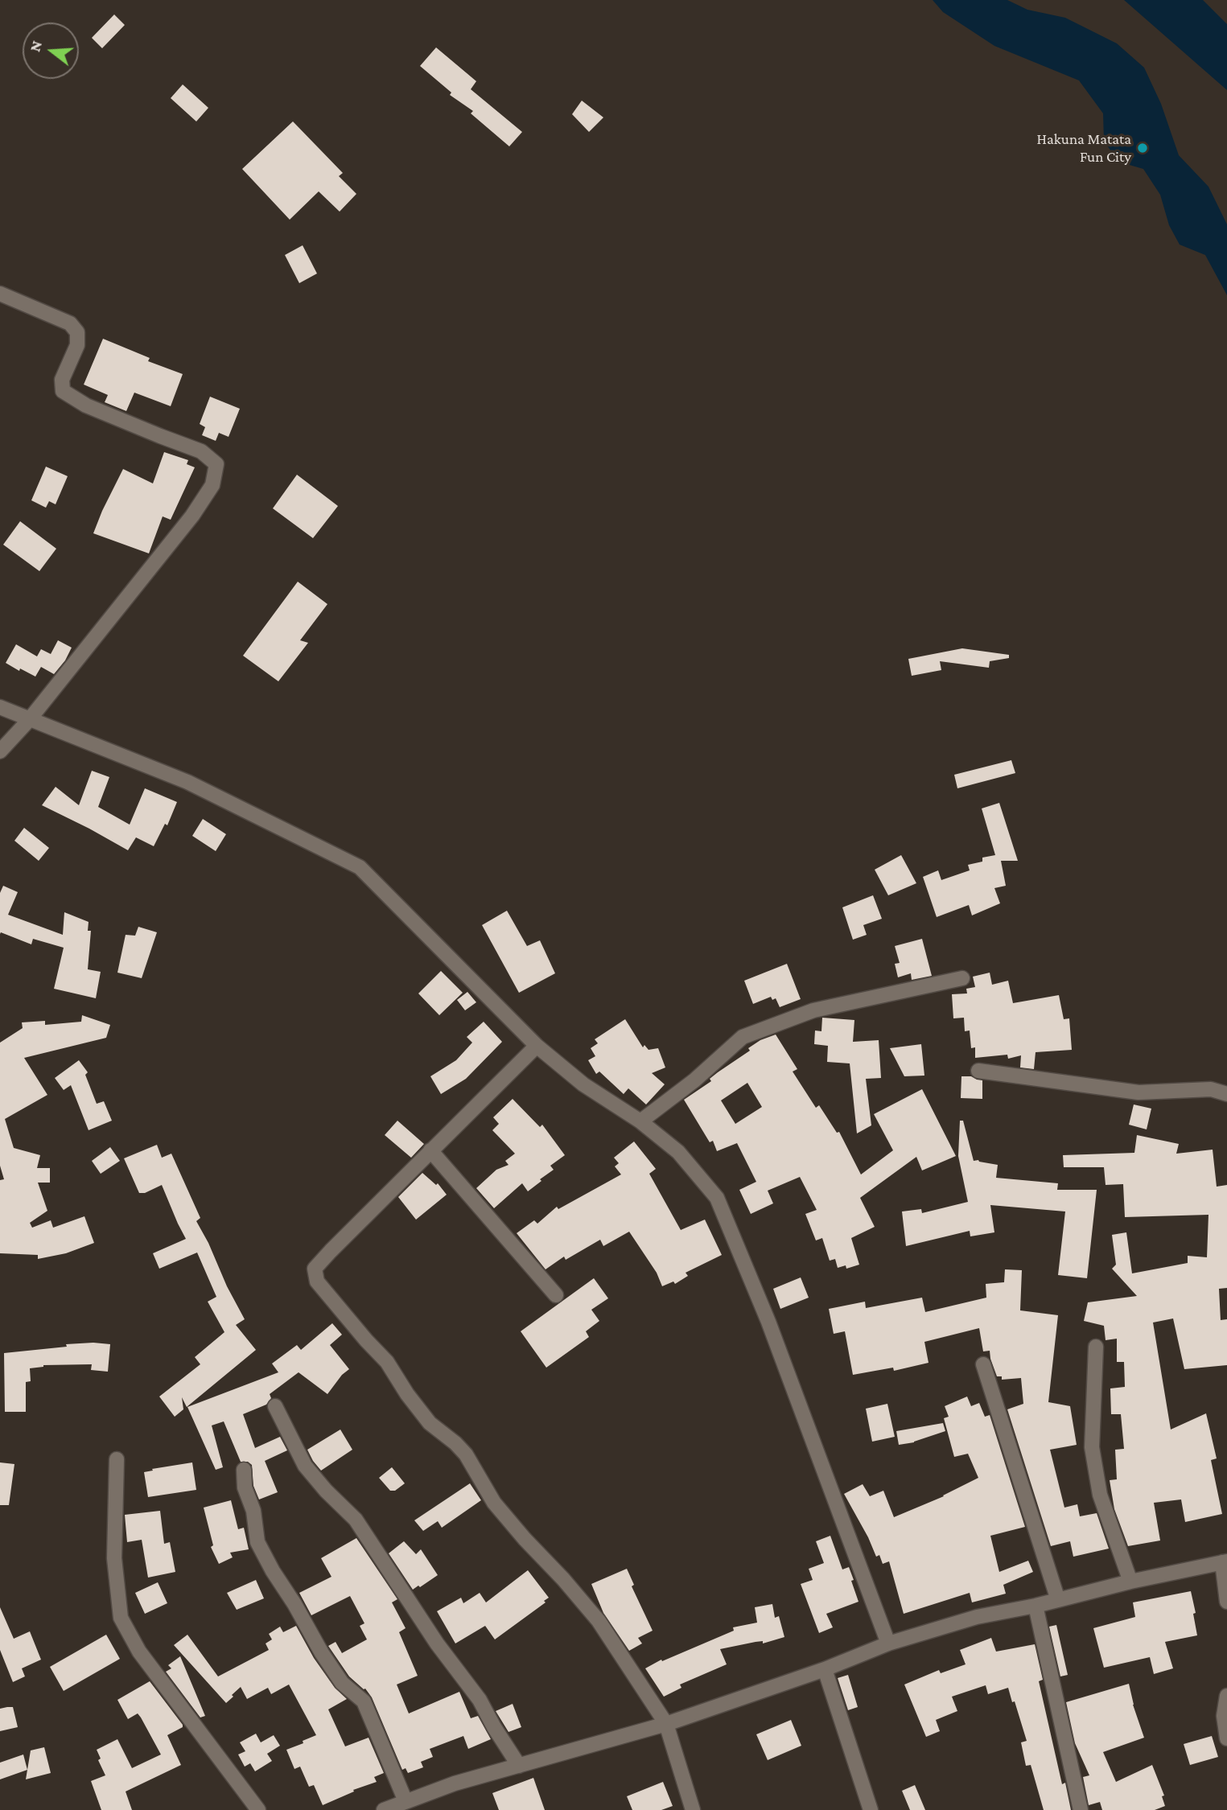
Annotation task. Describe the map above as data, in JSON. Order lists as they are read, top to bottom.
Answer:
{
  "places": ["Hakuna Matata Fun City"],
  "north": "left"
}
